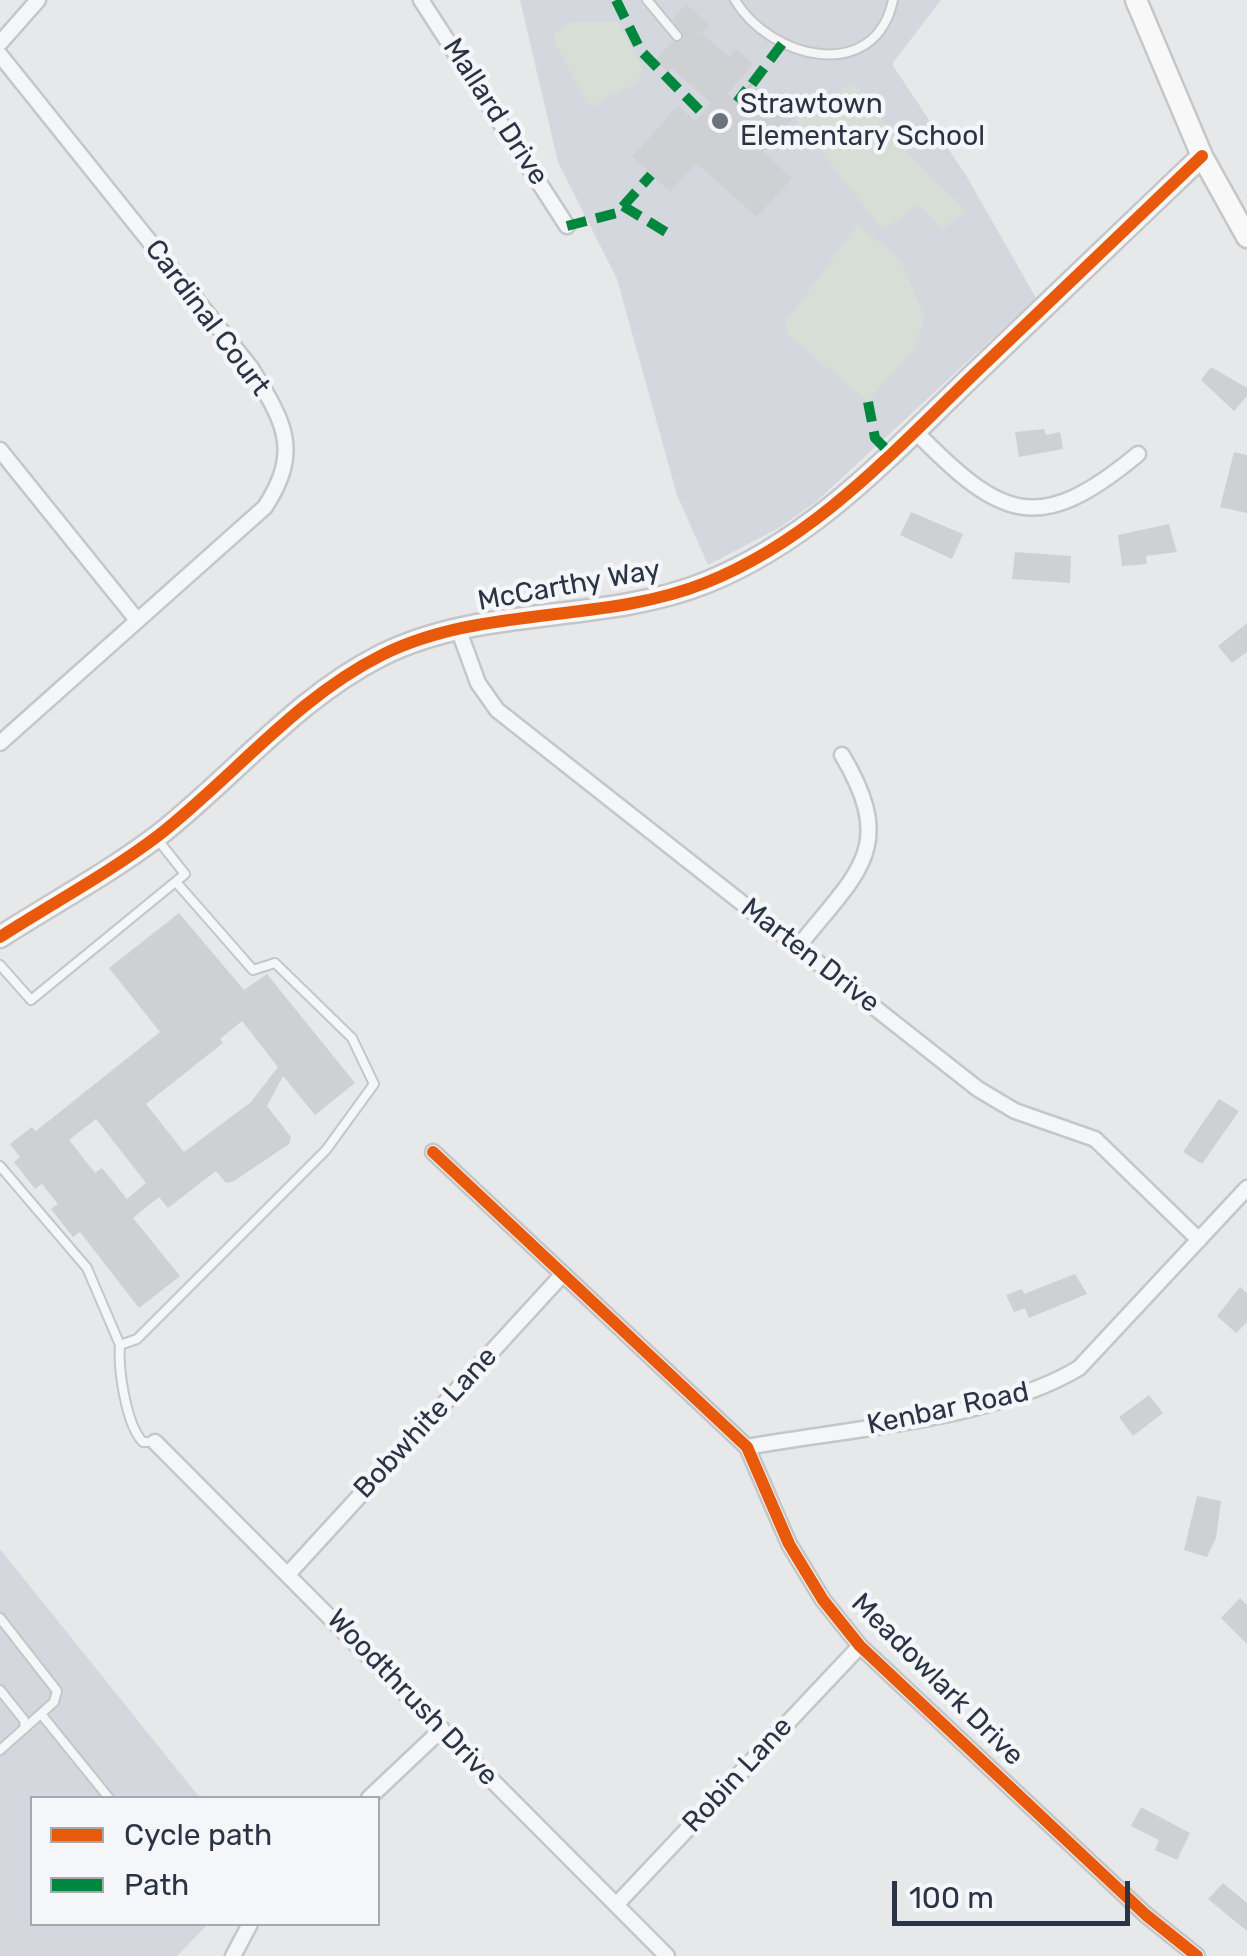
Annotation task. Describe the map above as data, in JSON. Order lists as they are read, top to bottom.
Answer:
{
  "streets": {
    "street": [
      "Mallard Drive",
      "Cardinal Court",
      "McCarthy Way",
      "Marten Drive",
      "Kenbar Road",
      "Bobwhite Lane",
      "Meadowlark Drive",
      "Woodthrush Drive",
      "Robin Lane"
    ]
  },
  "crossings": [
    ["McCarthy Way", "Marten Drive"],
    ["Marten Drive", "Kenbar Road"],
    ["Kenbar Road", "Meadowlark Drive"],
    ["Bobwhite Lane", "Meadowlark Drive"],
    ["Bobwhite Lane", "Woodthrush Drive"],
    ["Meadowlark Drive", "Robin Lane"],
    ["Woodthrush Drive", "Robin Lane"]
  ],
  "places": ["Strawtown Elementary School"],
  "legend": ["Cycle path", "Path"],
  "scale_bar": "100 m"
}
